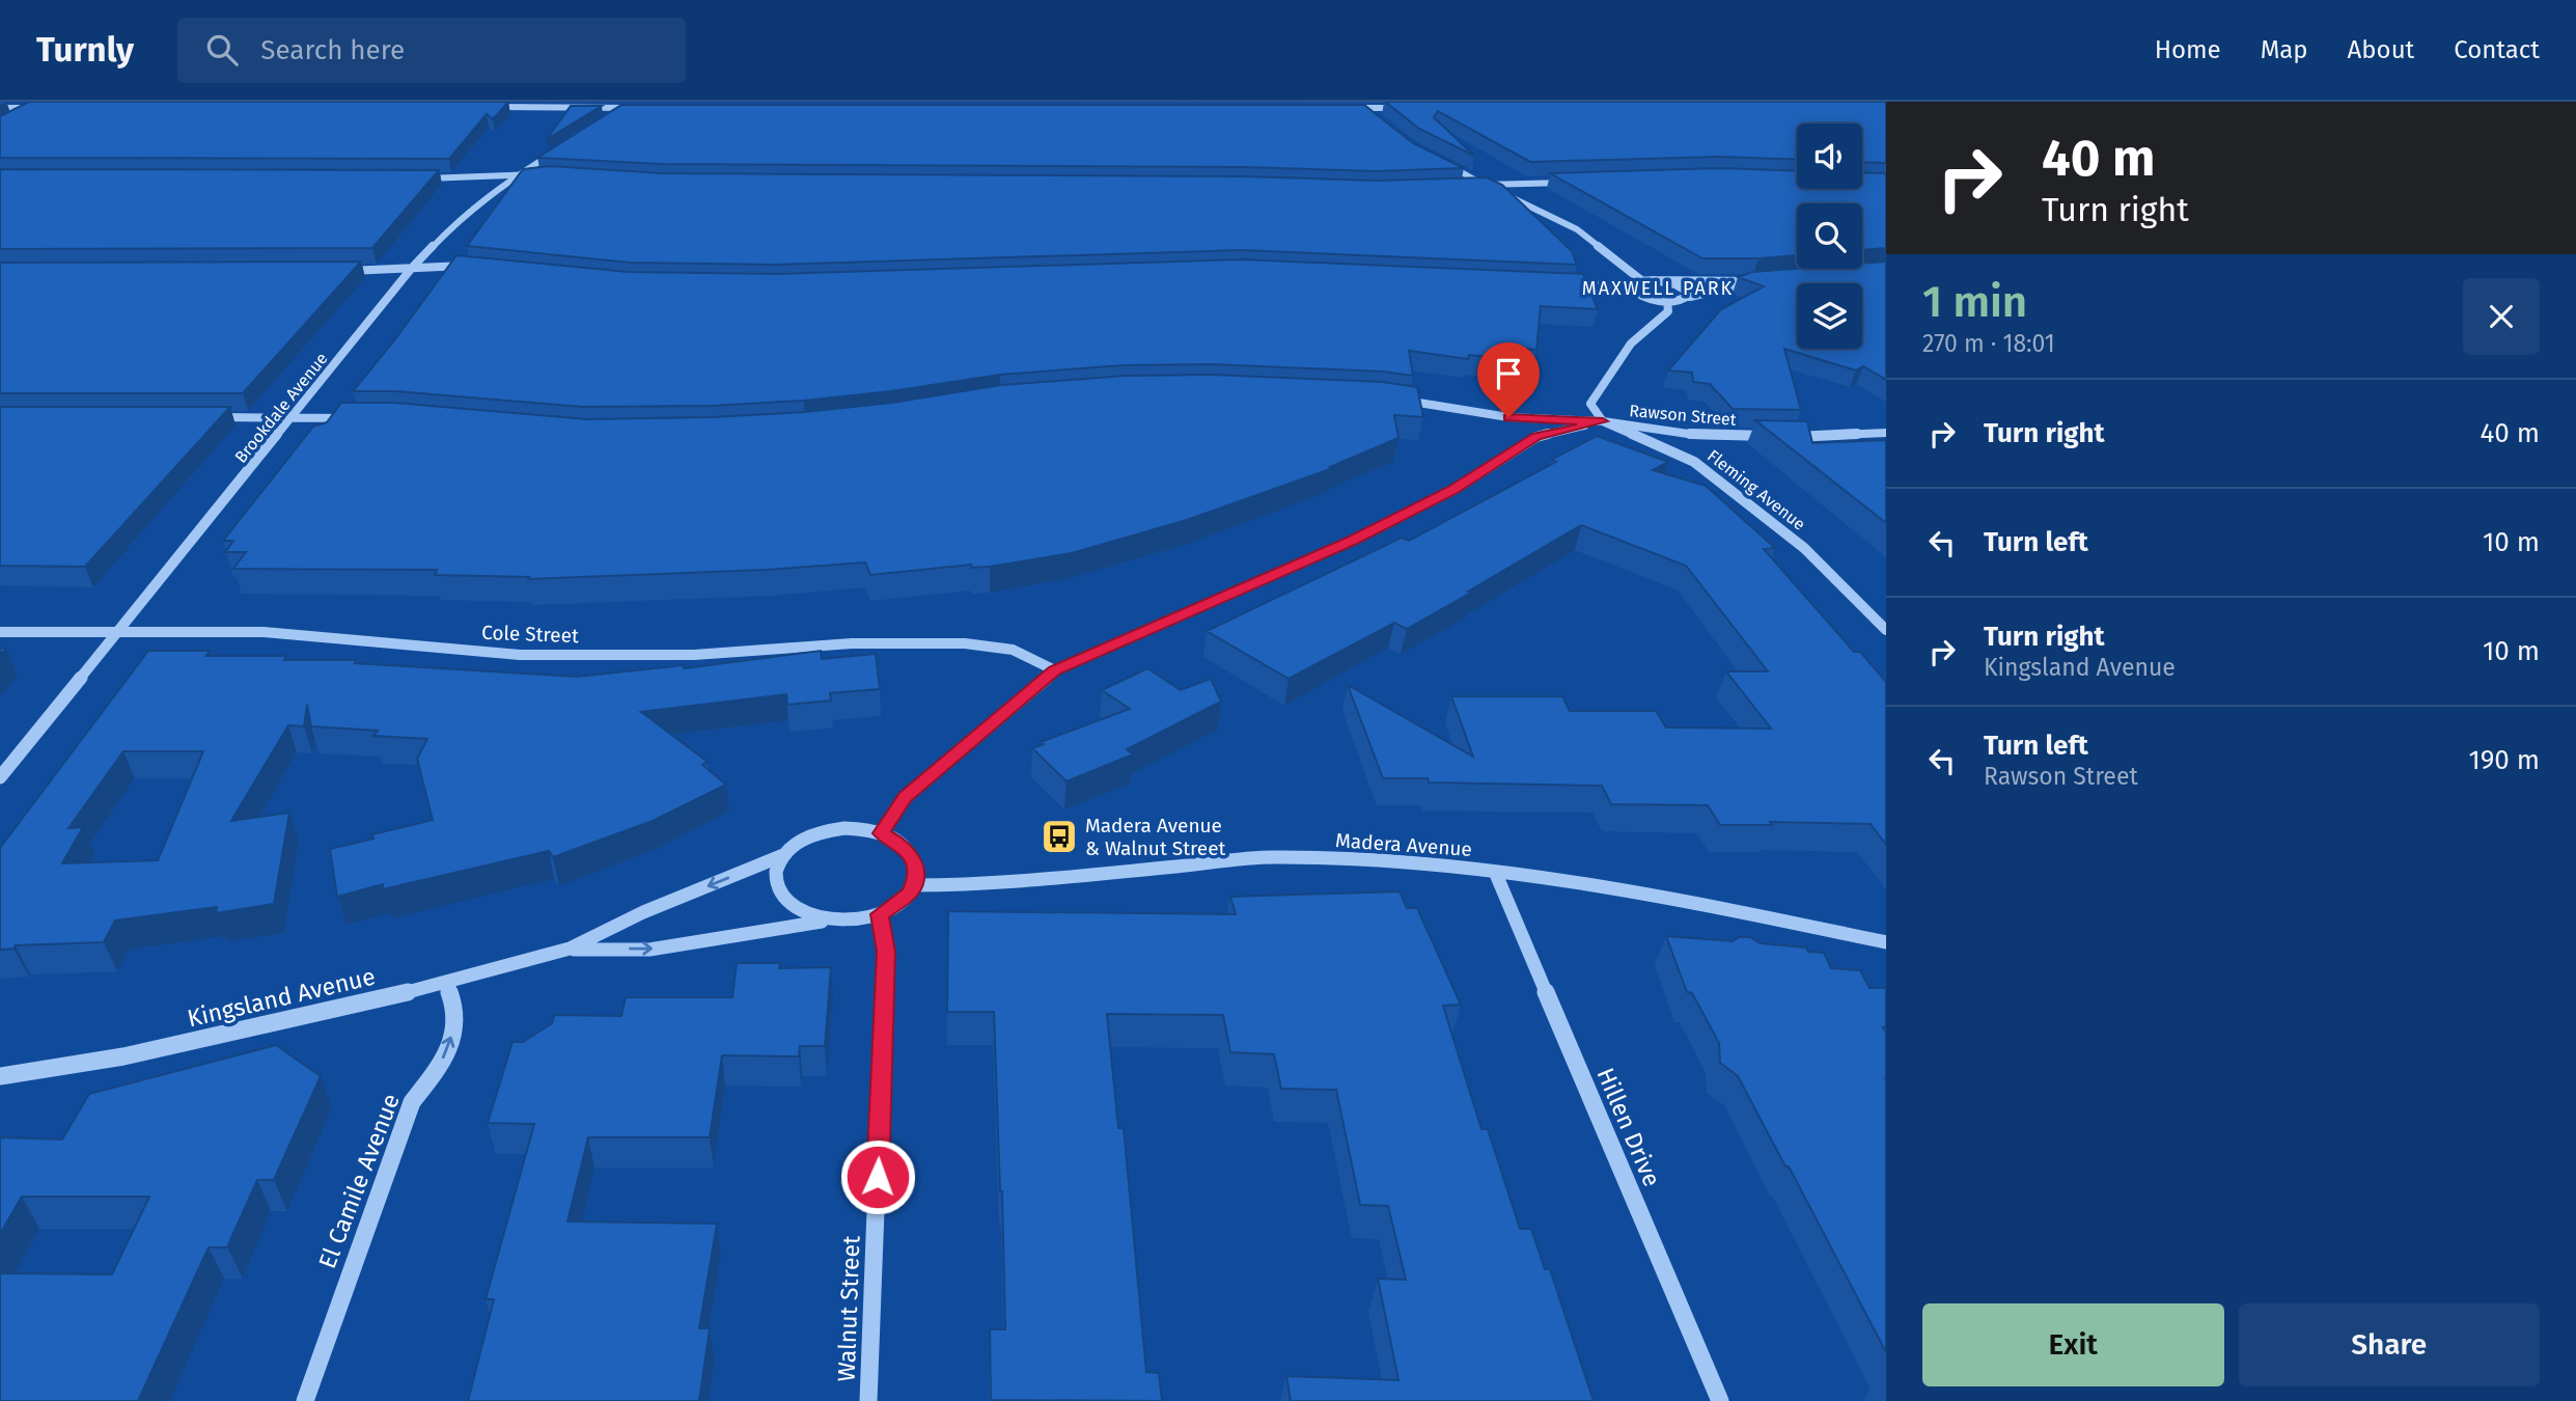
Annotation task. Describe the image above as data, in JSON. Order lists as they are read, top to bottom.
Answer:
{
  "streets": {
    "street": [
      "Brookdale Avenue",
      "Rawson Street",
      "Fleming Avenue",
      "Cole Street",
      "Madera Avenue",
      "Kingsland Avenue",
      "Hillen Drive",
      "El Camile Avenue",
      "Walnut Street"
    ]
  },
  "crossings": [
    ["Brookdale Avenue", "Cole Street"],
    ["Rawson Street", "Fleming Avenue"],
    ["Madera Avenue", "Kingsland Avenue"],
    ["Madera Avenue", "Hillen Drive"],
    ["Madera Avenue", "Walnut Street"],
    ["Kingsland Avenue", "El Camile Avenue"],
    ["Kingsland Avenue", "Walnut Street"]
  ],
  "districts": ["MAXWELL PARK"],
  "places": {
    "bus stop": ["Madera Avenue & Walnut Street"]
  },
  "page": {
    "header": "Turnly",
    "search": "Search here",
    "nav": [
      "Home",
      "Map",
      "About",
      "Contact"
    ],
    "turn": ["40 m", "Turn right"],
    "heading": ["1 min", "270 m · 18:01"],
    "list": [
      {
        "name": "Turn right",
        "value": "40 m"
      },
      {
        "name": "Turn left",
        "value": "10 m"
      },
      {
        "name": "Turn right",
        "note": "Kingsland Avenue",
        "value": "10 m"
      },
      {
        "name": "Turn left",
        "note": "Rawson Street",
        "value": "190 m"
      }
    ],
    "buttons": ["Exit", "Share"]
  }
}
